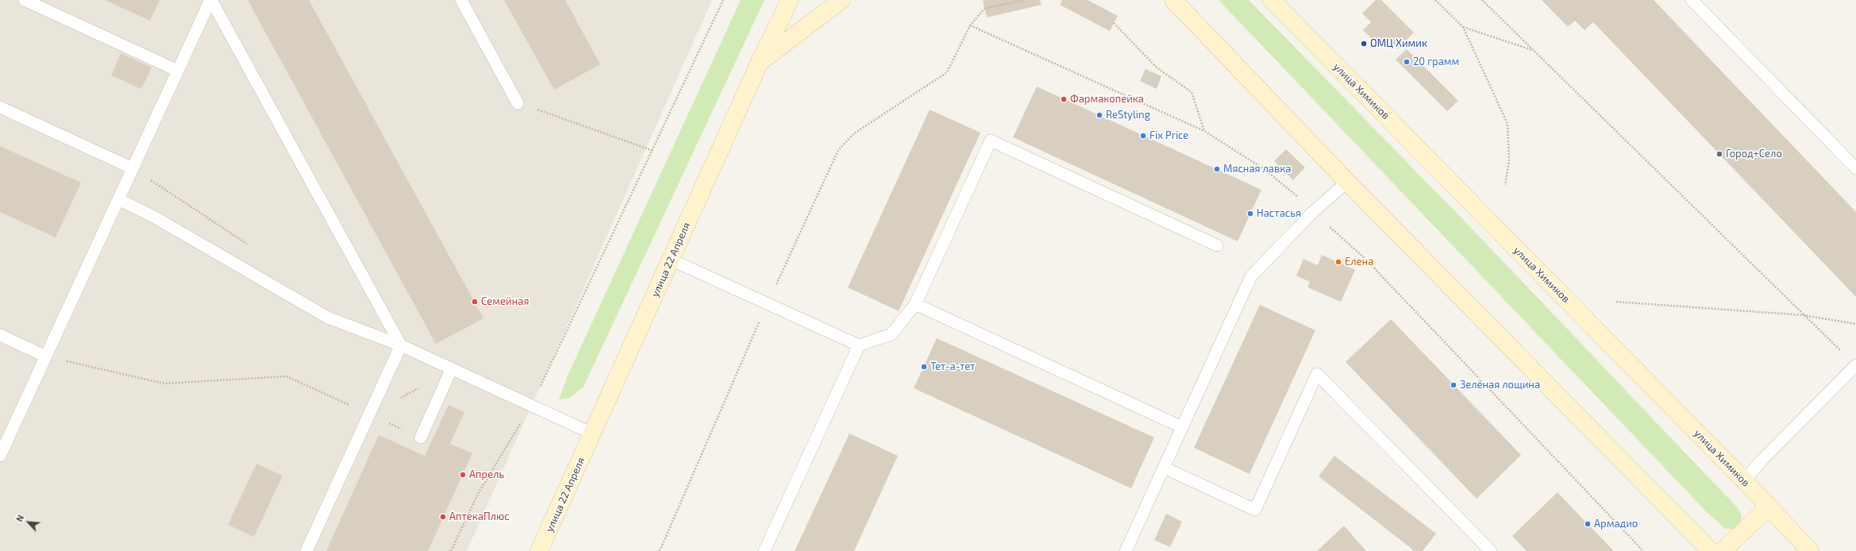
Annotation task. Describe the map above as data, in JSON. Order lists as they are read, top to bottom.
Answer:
{
  "streets": {
    "main road": ["улица Химиков", "улица 22 Апреля"]
  },
  "places": [
    "ОМЦ Химик",
    "20 грамм",
    "Фармакопейка",
    "ReStyling",
    "Fix Price",
    "Город+Село",
    "Мясная лавка",
    "Настасья",
    "Елена",
    "Семейная",
    "Тет-а-тет",
    "Зелёная лощина",
    "Апрель",
    "АптекаПлюс",
    "Армадио"
  ],
  "north": "top left"
}
